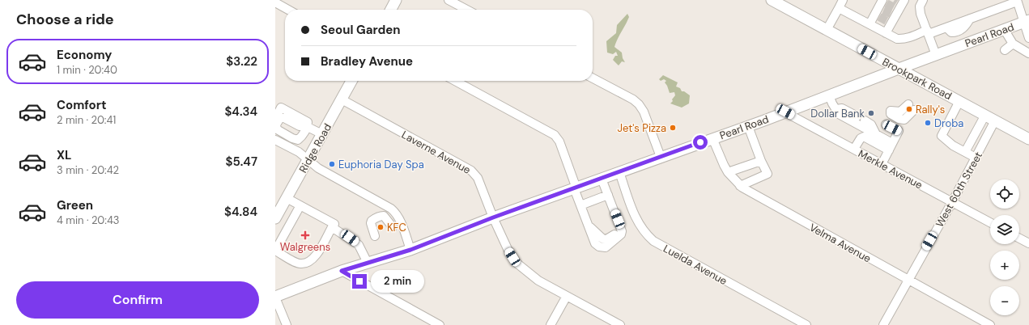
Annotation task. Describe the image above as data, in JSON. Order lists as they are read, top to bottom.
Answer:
{
  "streets": {
    "main road": ["Pearl Road", "Brookpark Road", "Ridge Road"],
    "street": [
      "Laverne Avenue",
      "Merkle Avenue",
      "West 60th Street",
      "Velma Avenue",
      "Luelda Avenue"
    ]
  },
  "crossings": [
    ["Pearl Road", "Brookpark Road"],
    ["Pearl Road", "Laverne Avenue"],
    ["Pearl Road", "Merkle Avenue"],
    ["Pearl Road", "Velma Avenue"],
    ["Pearl Road", "Luelda Avenue"],
    ["Brookpark Road", "West 60th Street"],
    ["Ridge Road", "Laverne Avenue"],
    ["Merkle Avenue", "West 60th Street"],
    ["West 60th Street", "Velma Avenue"]
  ],
  "places": {
    "other": [
      "Rally's",
      "Dollar Bank",
      "Droba",
      "Jet's Pizza",
      "Euphoria Day Spa",
      "KFC"
    ],
    "health": ["Walgreens"]
  },
  "page": {
    "heading": "Choose a ride",
    "banner": ["Seoul Garden", "Bradley Avenue"],
    "list": [
      {
        "name": "Economy",
        "note": "1 min · 20:40",
        "value": "$3.22"
      },
      {
        "name": "Comfort",
        "note": "2 min · 20:41",
        "value": "$4.34"
      },
      {
        "name": "XL",
        "note": "3 min · 20:42",
        "value": "$5.47"
      },
      {
        "name": "Green",
        "note": "4 min · 20:43",
        "value": "$4.84"
      }
    ],
    "map_buttons": ["+", "−"],
    "bubble": "2 min",
    "buttons": "Confirm"
  }
}
